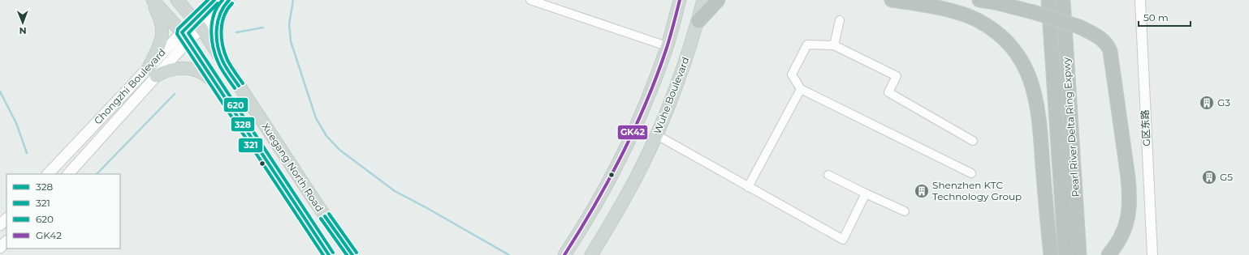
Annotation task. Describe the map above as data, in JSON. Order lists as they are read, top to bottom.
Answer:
{
  "streets": {
    "highway": ["Pearl River Delta Ring Expwy"],
    "main road": ["Chongzhi Boulevard", "Wuhe Boulevard", "Xuegang North Road"],
    "street": ["G区东路"]
  },
  "crossings": [
    ["Chongzhi Boulevard", "Xuegang North Road"]
  ],
  "places": {
    "building": ["G3", "G5", "Shenzhen KTC Technology Group"]
  },
  "lines": [
    "transit line 328",
    "transit line 321",
    "transit line GK42",
    "transit line 620"
  ],
  "legend": [
    "328",
    "321",
    "620",
    "GK42"
  ],
  "scale_bar": "50 m",
  "north": "bottom"
}
